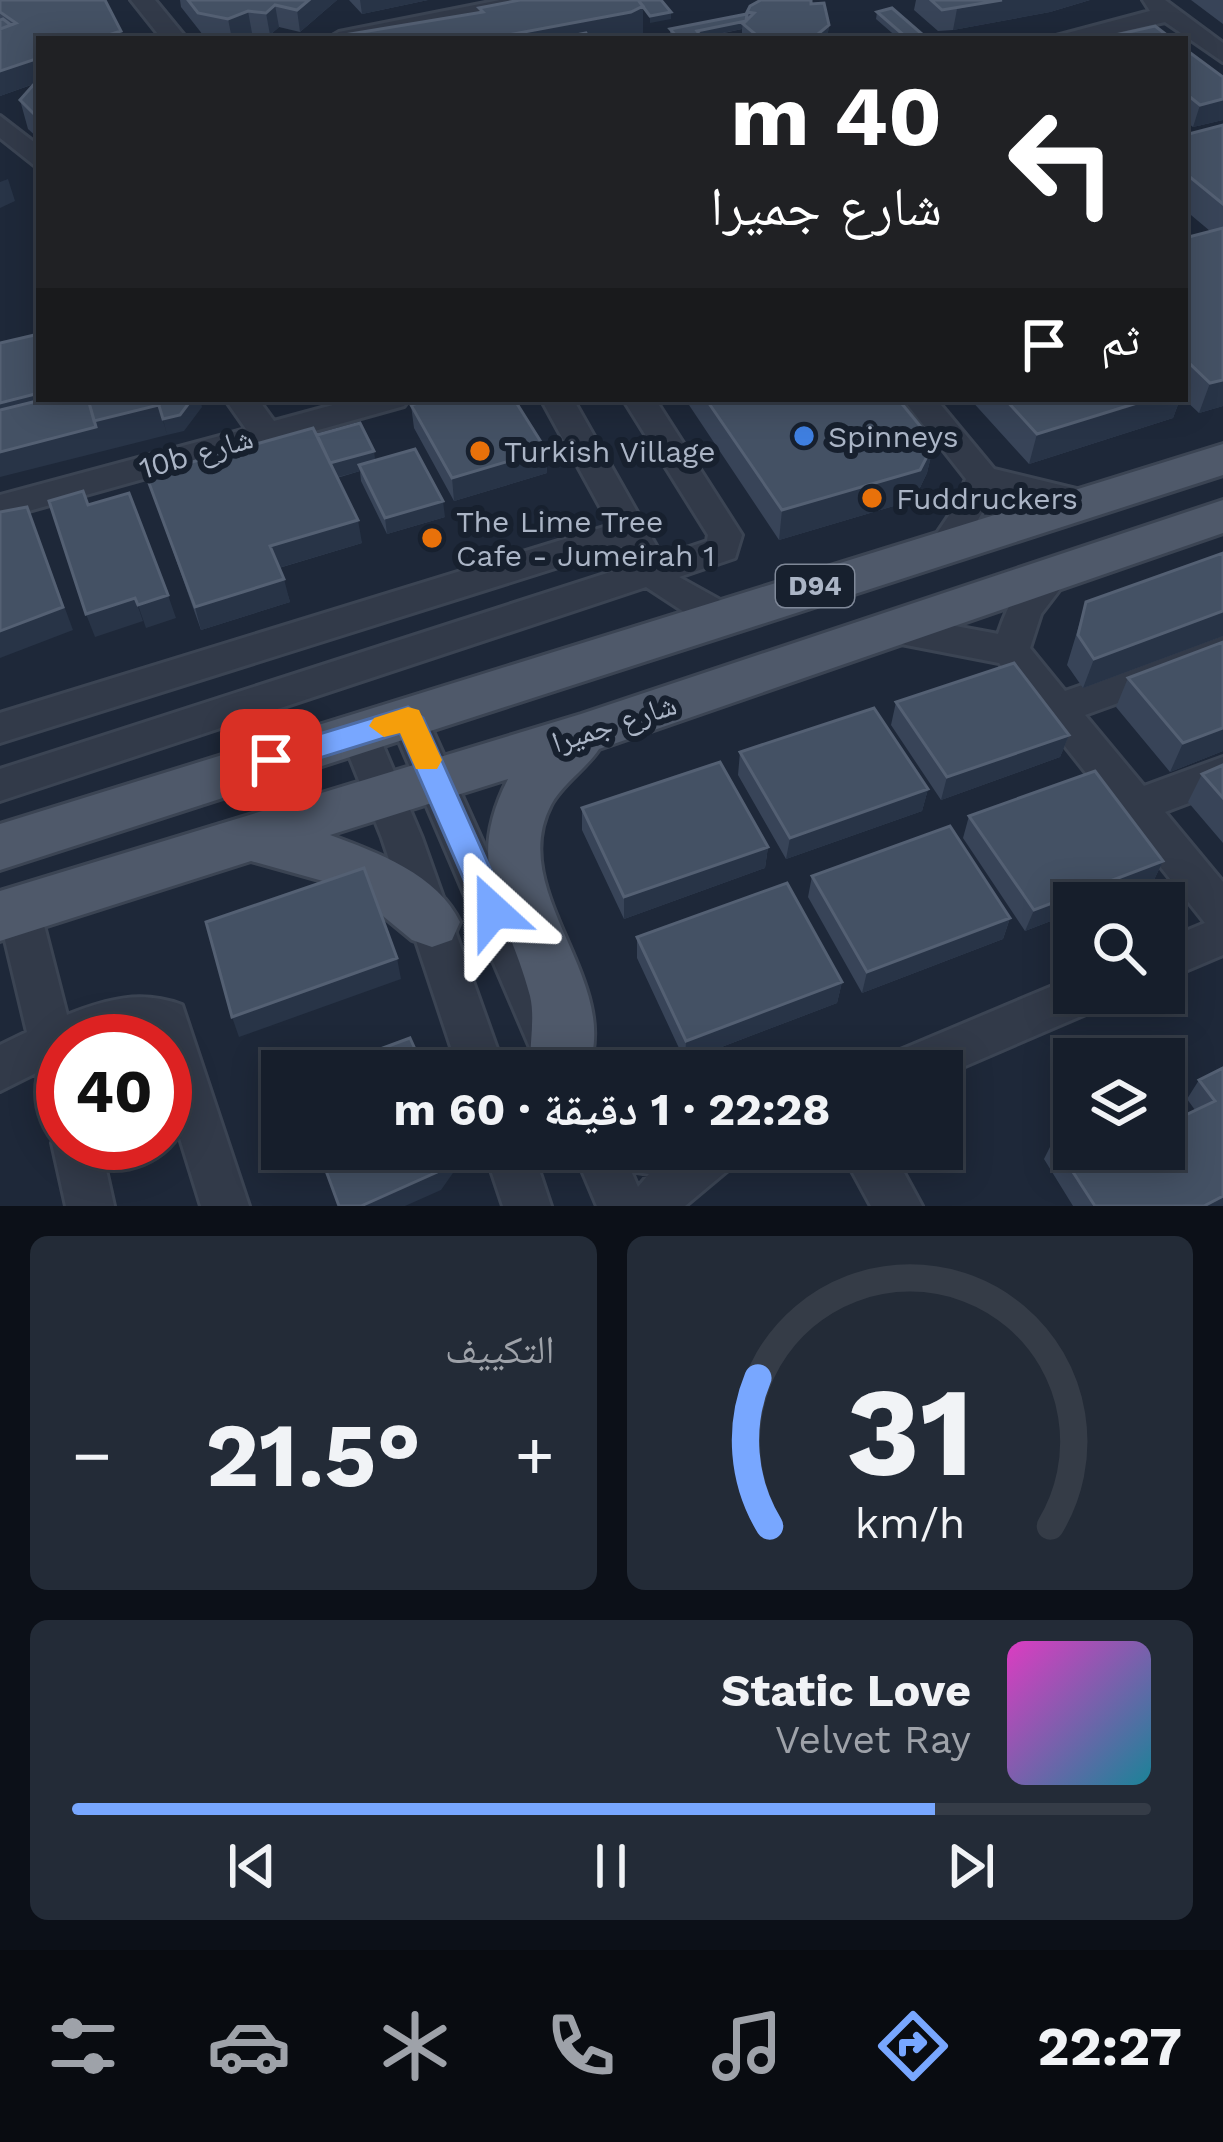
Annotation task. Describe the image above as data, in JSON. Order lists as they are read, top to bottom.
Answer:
{
  "streets": {
    "main road": ["D94", "شارع جميرا"],
    "street": ["10b شارع"]
  },
  "places": [
    "Spinneys",
    "Turkish Village",
    "Fuddruckers",
    "The Lime Tree Cafe - Jumeirah 1"
  ],
  "page": {
    "turn": ["40 m", "شارع جميرا"],
    "then": "ثم",
    "limit": "40",
    "trip": "22:28 · 1 دقيقة · 60 m",
    "tile": "التكييف",
    "heat": ["−", "21.5°", "+"],
    "song": ["Static Love", "Velvet Ray"],
    "tabs": "22:27",
    "gauge": ["31", "km/h"]
  }
}
